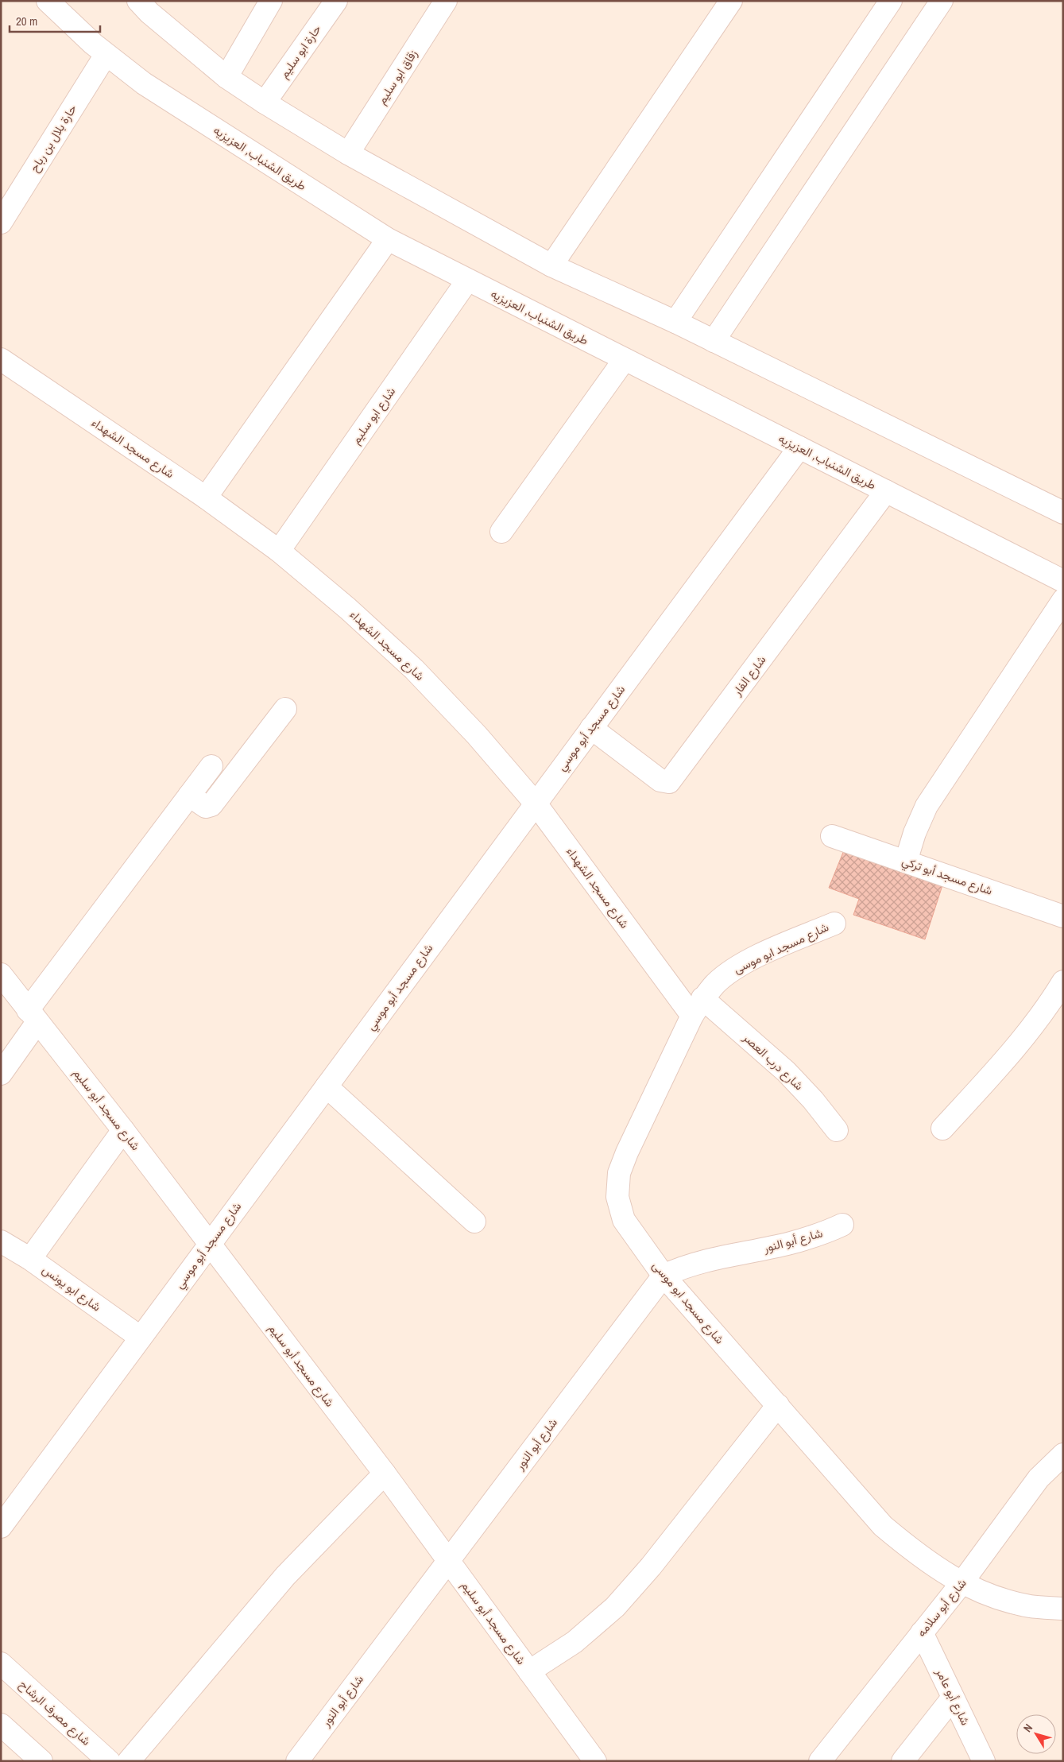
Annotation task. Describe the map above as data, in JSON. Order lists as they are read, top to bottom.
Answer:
{
  "streets": {
    "street": [
      "حارة ابو سليم",
      "زقاق ابو سليم",
      "حارة بلال بن رباح",
      "طريق الشنباب, العزيزيه",
      "شارع ابو سليم",
      "شارع مسجد الشهداء",
      "شارع الفار",
      "شارع مسجد أبو موسي",
      "شارع مسجد أبو تركي",
      "شارع مسجد ابو موسى",
      "شارع درب العصر",
      "شارع مسجد أبو سليم",
      "شارع أبو النور",
      "شارع ابو يونس",
      "شارع أبو سلامه",
      "شارع أبو عامر",
      "شارع مصرف الرشاح"
    ]
  },
  "crossings": [
    ["حارة بلال بن رباح", "طريق الشنباب, العزيزيه"],
    ["طريق الشنباب, العزيزيه", "شارع ابو سليم"],
    ["طريق الشنباب, العزيزيه", "شارع الفار"],
    ["طريق الشنباب, العزيزيه", "شارع مسجد أبو موسي"],
    ["شارع ابو سليم", "شارع مسجد الشهداء"],
    ["شارع مسجد الشهداء", "شارع مسجد أبو موسي"],
    ["شارع مسجد الشهداء", "شارع مسجد ابو موسى"],
    ["شارع مسجد الشهداء", "شارع درب العصر"],
    ["شارع الفار", "شارع مسجد أبو موسي"],
    ["شارع مسجد أبو موسي", "شارع مسجد أبو سليم"],
    ["شارع مسجد أبو موسي", "شارع ابو يونس"],
    ["شارع مسجد ابو موسى", "شارع درب العصر"],
    ["شارع مسجد ابو موسى", "شارع أبو النور"],
    ["شارع مسجد ابو موسى", "شارع أبو سلامه"],
    ["شارع مسجد أبو سليم", "شارع أبو النور"],
    ["شارع أبو سلامه", "شارع أبو عامر"]
  ],
  "scale_bar": "20 m",
  "north": "top left"
}
